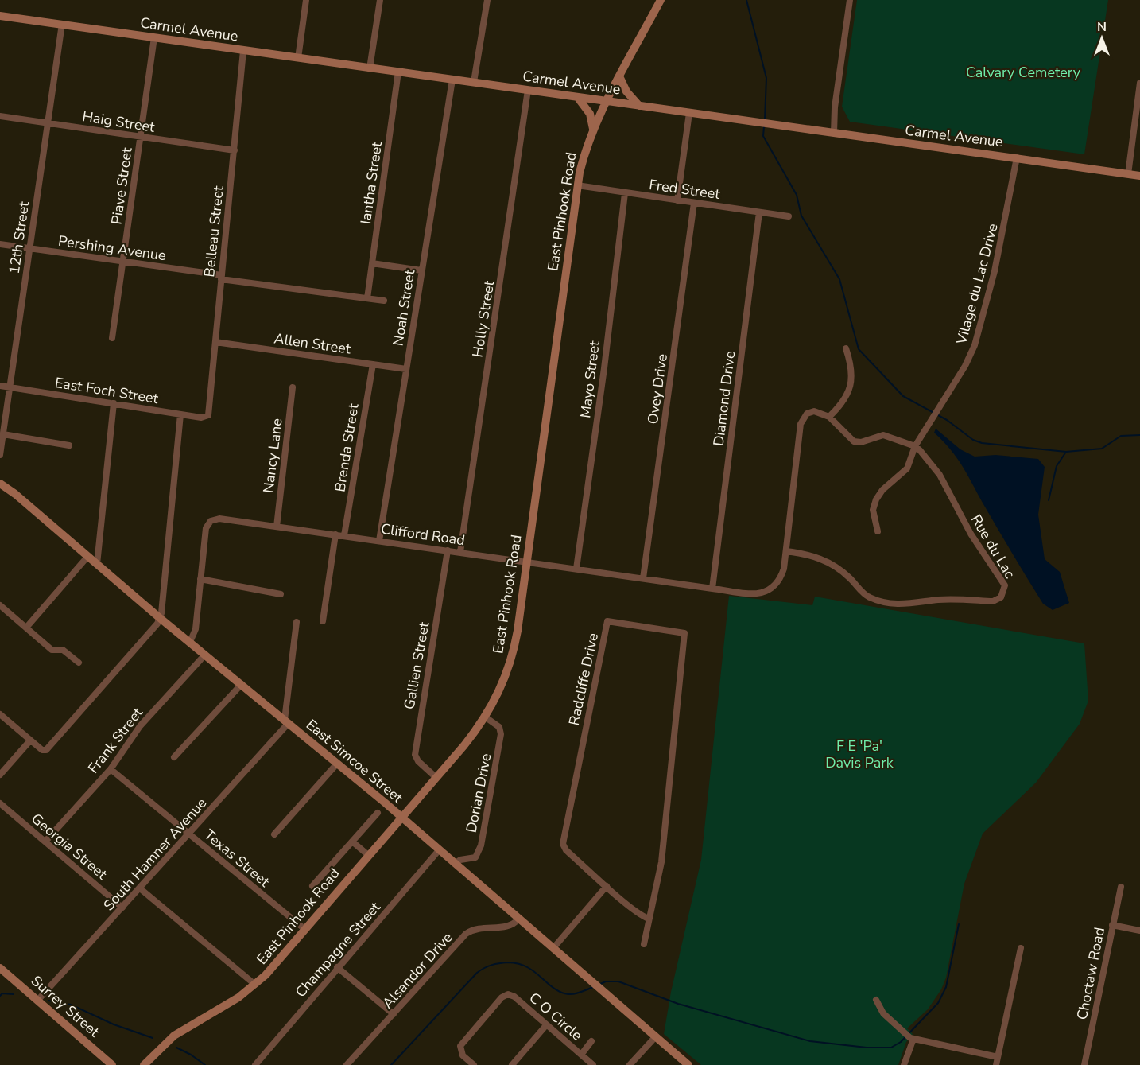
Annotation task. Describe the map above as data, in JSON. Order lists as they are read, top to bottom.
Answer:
{
  "streets": {
    "main road": [
      "Carmel Avenue",
      "East Pinhook Road",
      "East Simcoe Street",
      "Surrey Street"
    ],
    "street": [
      "Haig Street",
      "Iantha Street",
      "Piave Street",
      "Fred Street",
      "Belleau Street",
      "12th Street",
      "Pershing Avenue",
      "Vilage du Lac Drive",
      "Noah Street",
      "Holly Street",
      "Allen Street",
      "Mayo Street",
      "Ovey Drive",
      "East Foch Street",
      "Diamond Drive",
      "Brenda Street",
      "Nancy Lane",
      "Clifford Road",
      "Rue du Lac",
      "Gallien Street",
      "Radcliffe Drive",
      "Frank Street",
      "Dorian Drive",
      "Georgia Street",
      "South Hamner Avenue",
      "Texas Street",
      "Champagne Street",
      "Alsandor Drive",
      "Choctaw Road",
      "C O Circle"
    ]
  },
  "crossings": [
    ["Carmel Avenue", "Iantha Street"],
    ["Carmel Avenue", "Piave Street"],
    ["Carmel Avenue", "East Pinhook Road"],
    ["Carmel Avenue", "Belleau Street"],
    ["Carmel Avenue", "12th Street"],
    ["Carmel Avenue", "Vilage du Lac Drive"],
    ["Carmel Avenue", "Noah Street"],
    ["Carmel Avenue", "Holly Street"],
    ["Haig Street", "Piave Street"],
    ["Haig Street", "Belleau Street"],
    ["Haig Street", "12th Street"],
    ["Iantha Street", "Pershing Avenue"],
    ["Piave Street", "Pershing Avenue"],
    ["Fred Street", "East Pinhook Road"],
    ["Fred Street", "Mayo Street"],
    ["Fred Street", "Ovey Drive"],
    ["Fred Street", "Diamond Drive"],
    ["East Pinhook Road", "Clifford Road"],
    ["East Pinhook Road", "Gallien Street"],
    ["East Pinhook Road", "East Simcoe Street"],
    ["East Pinhook Road", "Dorian Drive"],
    ["East Pinhook Road", "Texas Street"],
    ["Belleau Street", "Pershing Avenue"],
    ["Belleau Street", "Allen Street"],
    ["Belleau Street", "East Foch Street"],
    ["12th Street", "Pershing Avenue"],
    ["12th Street", "East Foch Street"],
    ["Vilage du Lac Drive", "Rue du Lac"],
    ["Noah Street", "Allen Street"],
    ["Noah Street", "Clifford Road"],
    ["Holly Street", "Clifford Road"],
    ["Allen Street", "Brenda Street"],
    ["Mayo Street", "Clifford Road"],
    ["Ovey Drive", "Clifford Road"],
    ["Diamond Drive", "Clifford Road"],
    ["Brenda Street", "Clifford Road"],
    ["Nancy Lane", "Clifford Road"],
    ["Clifford Road", "Rue du Lac"],
    ["Clifford Road", "Gallien Street"],
    ["Clifford Road", "East Simcoe Street"],
    ["Frank Street", "East Simcoe Street"],
    ["Frank Street", "Georgia Street"],
    ["Frank Street", "Texas Street"],
    ["East Simcoe Street", "Dorian Drive"],
    ["East Simcoe Street", "South Hamner Avenue"],
    ["East Simcoe Street", "Champagne Street"],
    ["East Simcoe Street", "Alsandor Drive"],
    ["Georgia Street", "South Hamner Avenue"],
    ["South Hamner Avenue", "Texas Street"],
    ["South Hamner Avenue", "Surrey Street"]
  ],
  "parks": ["Calvary Cemetery", "F E 'Pa' Davis Park"],
  "north": "top"
}
